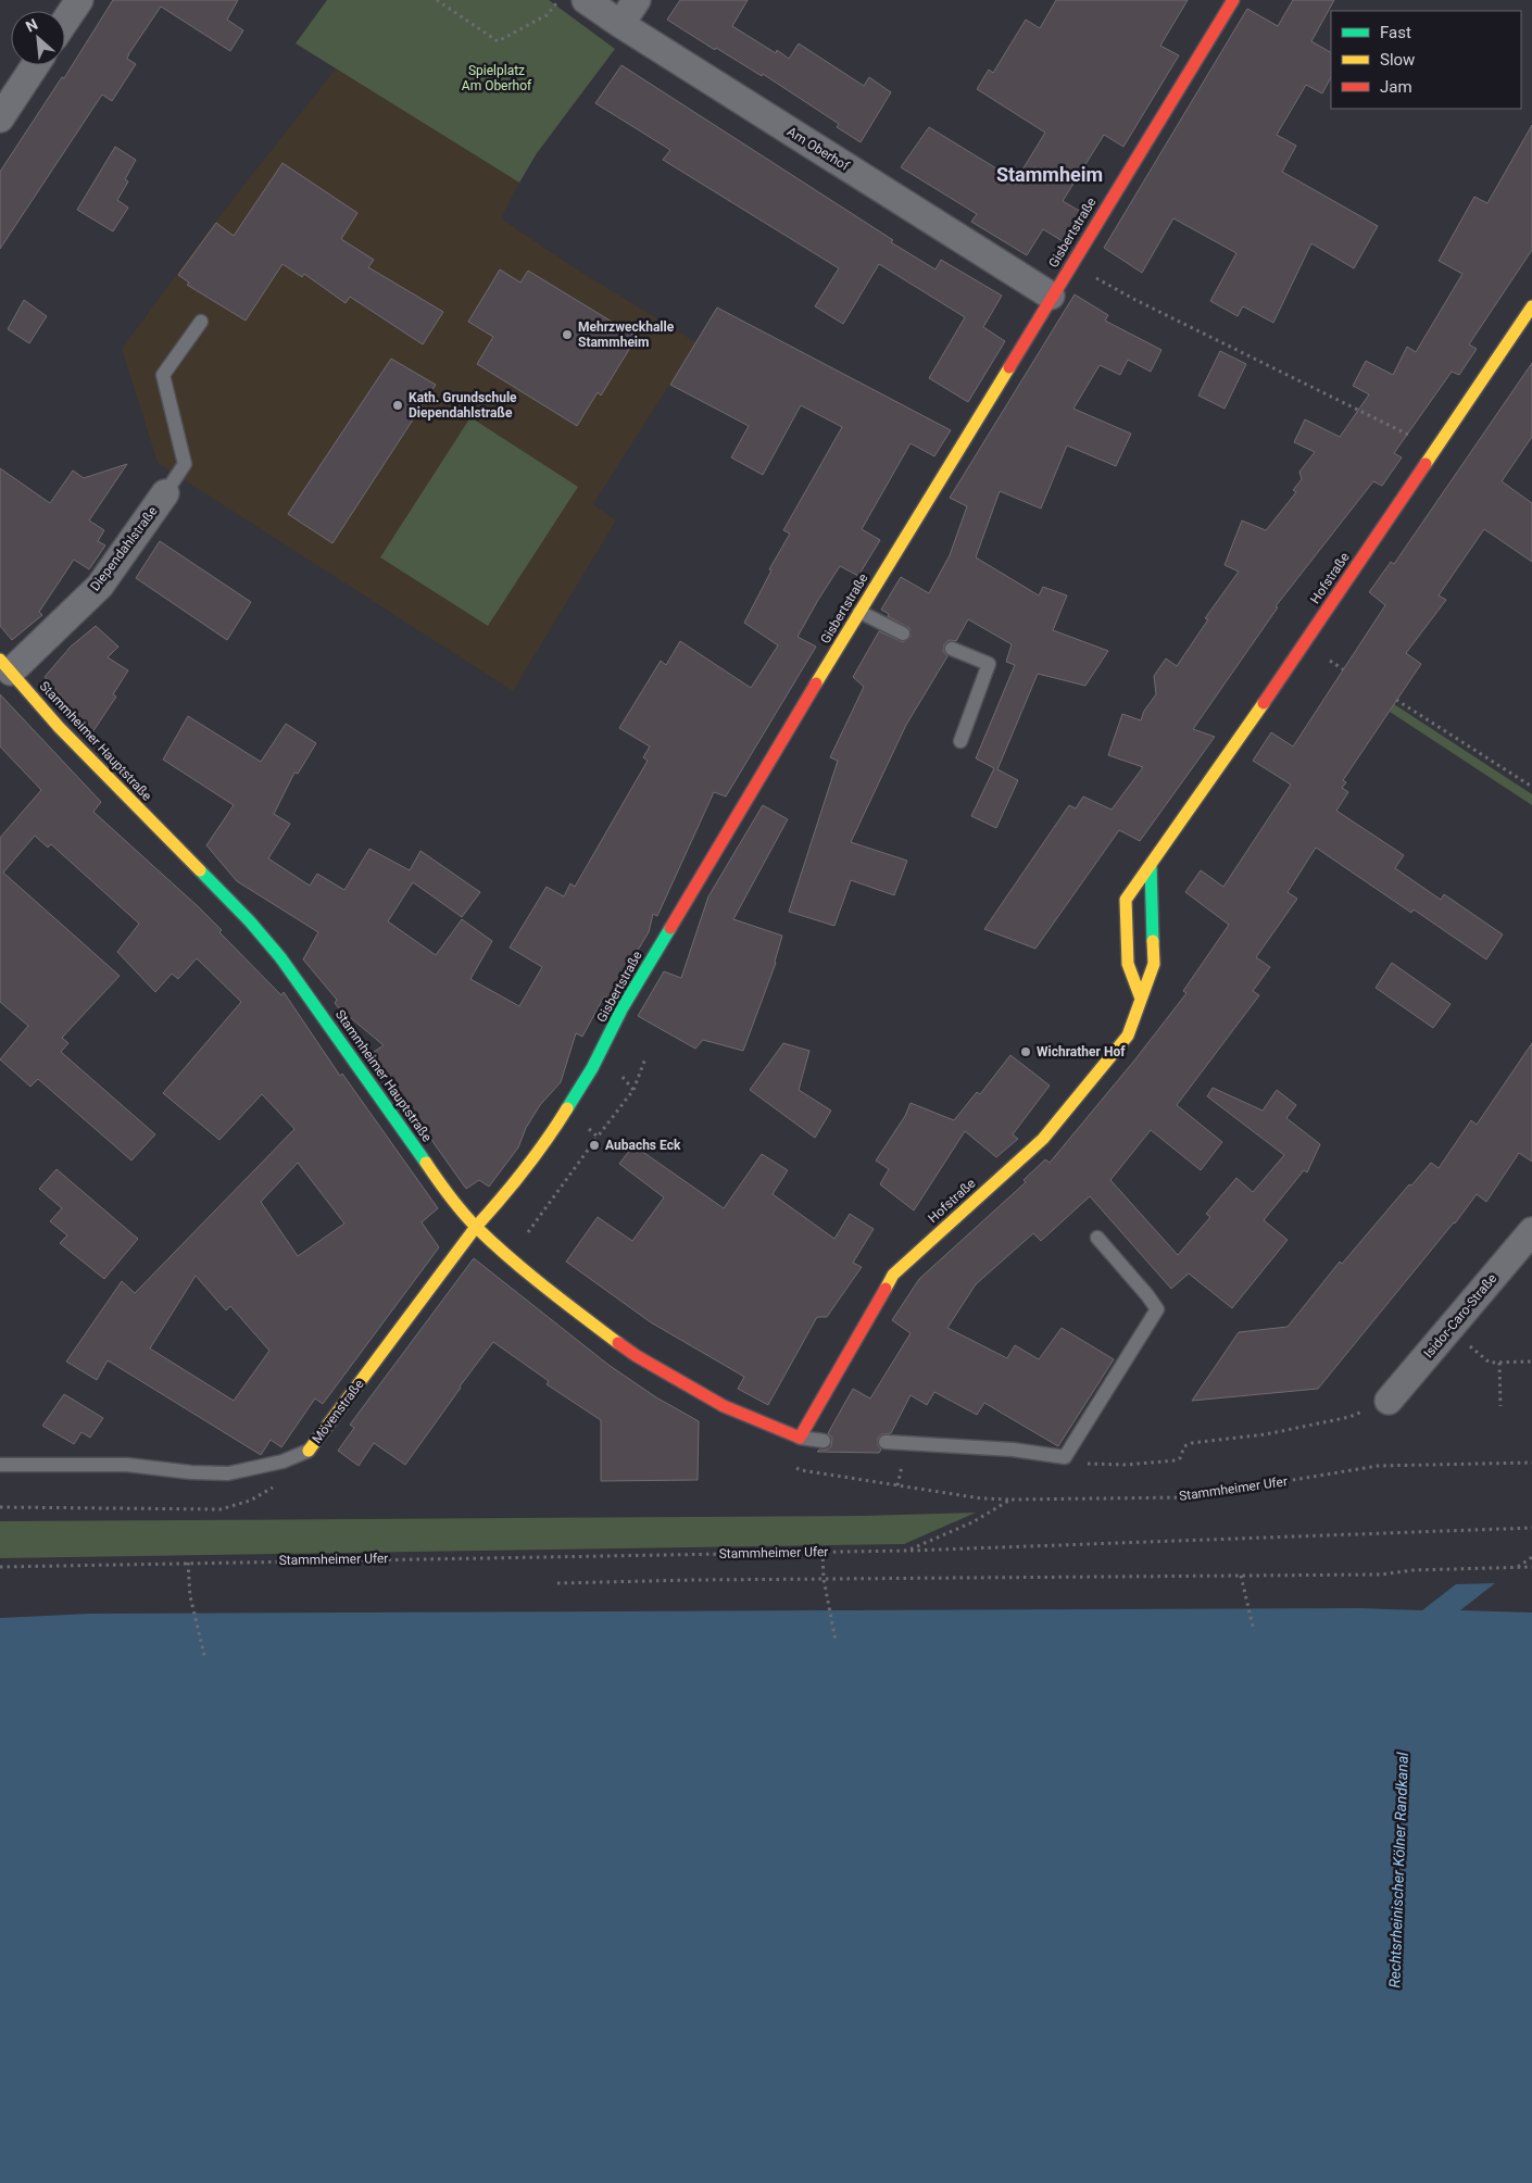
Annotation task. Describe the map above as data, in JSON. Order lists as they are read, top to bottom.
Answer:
{
  "streets": {
    "street": [
      "Am Oberhof",
      "Gisbertstraße",
      "Diependahlstraße",
      "Hofstraße",
      "Stammheimer Hauptstraße",
      "Isidor-Caro-Straße",
      "Mövenstraße"
    ],
    "path": ["Stammheimer Ufer"]
  },
  "crossings": [
    ["Am Oberhof", "Gisbertstraße"],
    ["Gisbertstraße", "Stammheimer Hauptstraße"],
    ["Gisbertstraße", "Mövenstraße"],
    ["Diependahlstraße", "Stammheimer Hauptstraße"],
    ["Hofstraße", "Stammheimer Hauptstraße"],
    ["Stammheimer Hauptstraße", "Mövenstraße"]
  ],
  "districts": ["Stammheim"],
  "water": ["Rechtsrheinischer Kölner Randkanal"],
  "parks": ["Spielplatz Am Oberhof"],
  "places": [
    "Mehrzweckhalle Stammheim",
    "Kath. Grundschule Diependahlstraße",
    "Wichrather Hof",
    "Aubachs Eck"
  ],
  "legend": ["Fast", "Slow", "Jam"],
  "north": "top left"
}
